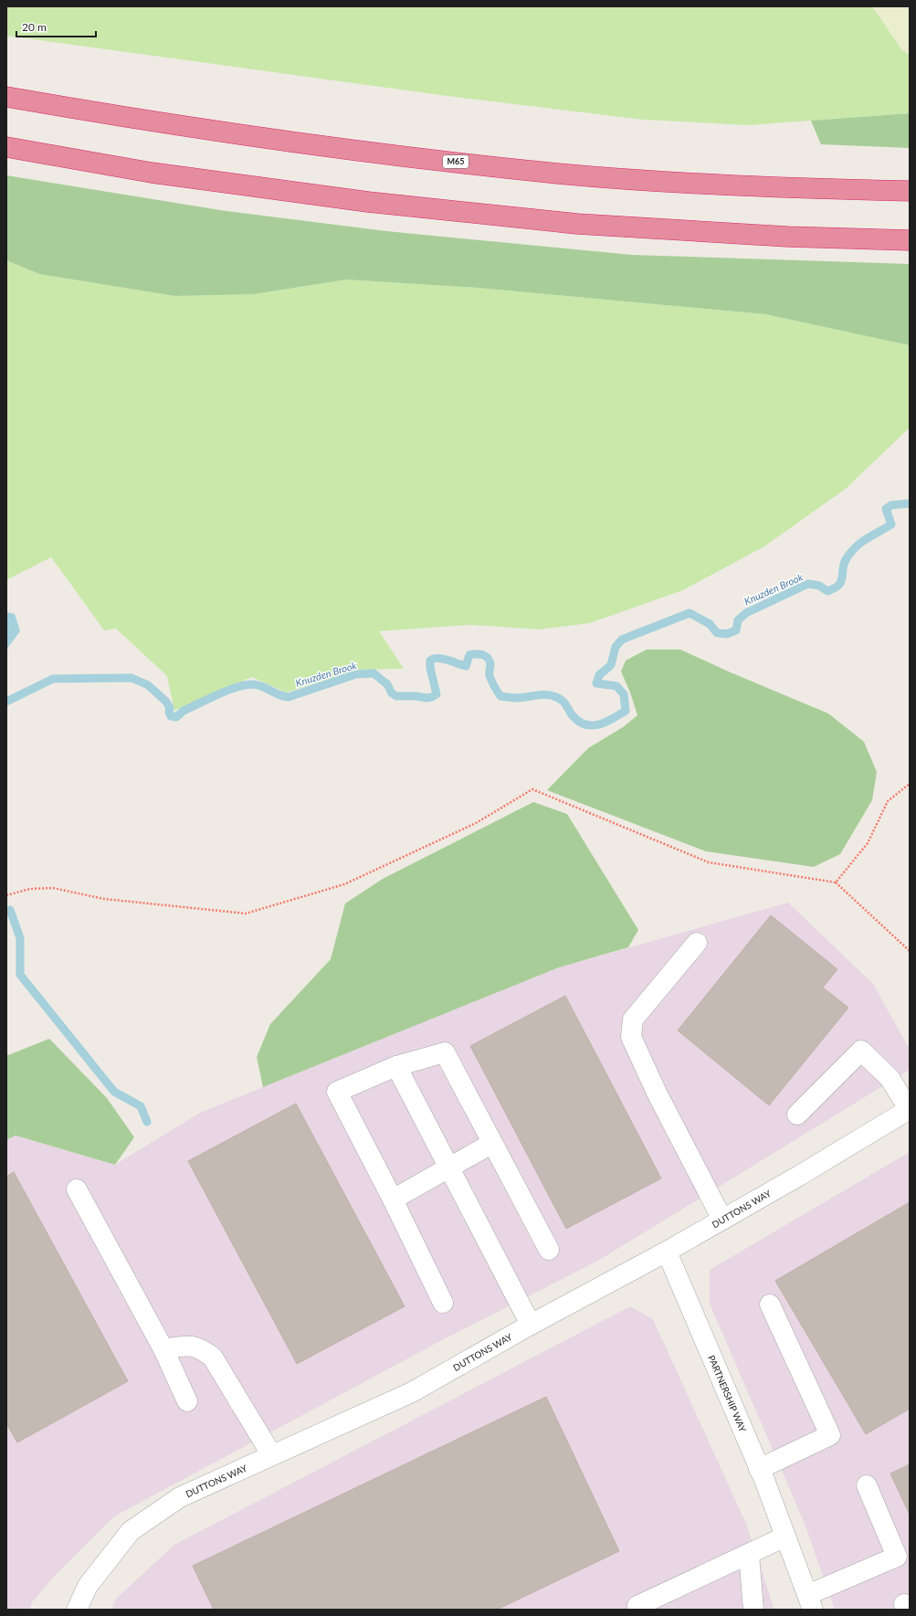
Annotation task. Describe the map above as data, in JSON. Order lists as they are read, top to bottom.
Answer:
{
  "streets": {
    "highway": ["M65"],
    "street": ["DUTTONS WAY", "PARTNERSHIP WAY"]
  },
  "crossings": [
    ["DUTTONS WAY", "PARTNERSHIP WAY"]
  ],
  "water": ["Knuzden Brook"],
  "scale_bar": "20 m"
}
